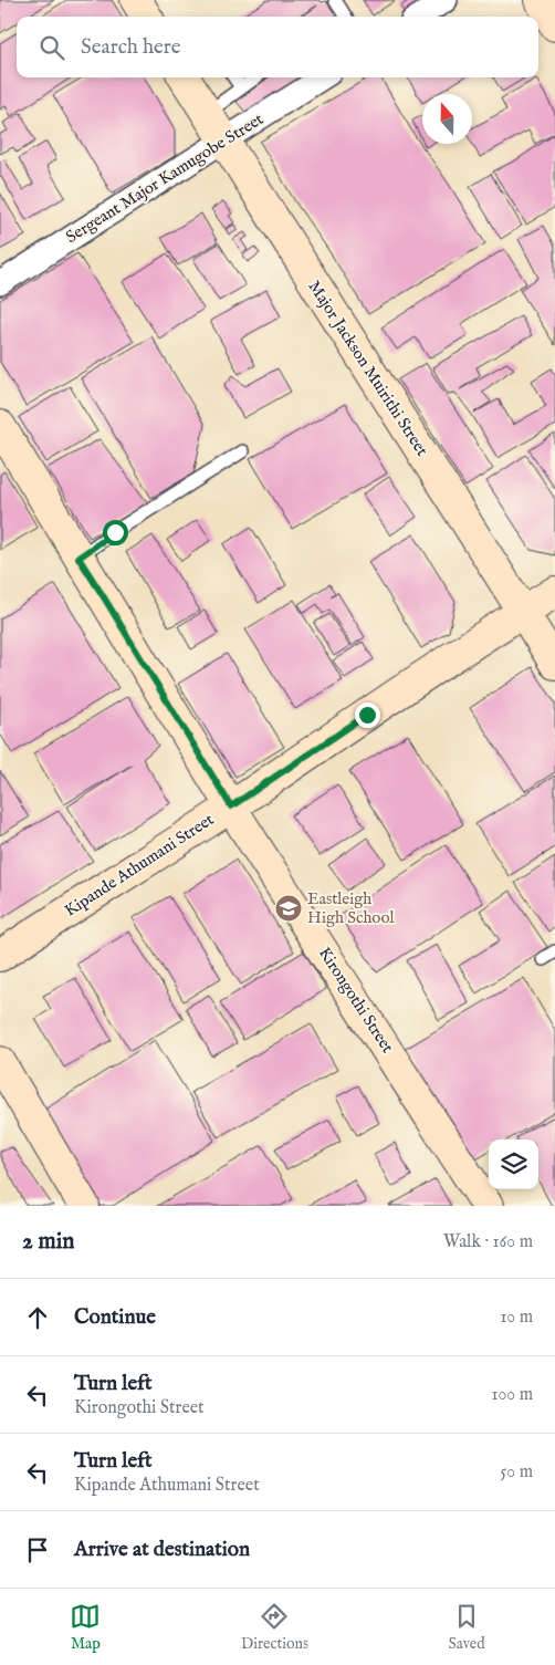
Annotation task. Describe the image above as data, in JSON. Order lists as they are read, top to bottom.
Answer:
{
  "streets": {
    "street": [
      "Sergeant Major Kamugobe Street",
      "Major Jackson Muirithi Street",
      "Kipande Athumani Street",
      "Kirongothi Street"
    ]
  },
  "crossings": [
    ["Sergeant Major Kamugobe Street", "Major Jackson Muirithi Street"],
    ["Major Jackson Muirithi Street", "Kipande Athumani Street"],
    ["Kipande Athumani Street", "Kirongothi Street"]
  ],
  "places": {
    "school or university": ["Eastleigh High School"]
  },
  "north": "top",
  "page": {
    "search": "Search here",
    "heading": ["2 min", "Walk · 160 m"],
    "list": [
      ["Continue", "10 m"],
      ["Turn left", "Kirongothi Street", "100 m"],
      ["Turn left", "Kipande Athumani Street", "50 m"],
      "Arrive at destination"
    ],
    "nav": ["Map", "Directions", "Saved"]
  }
}
